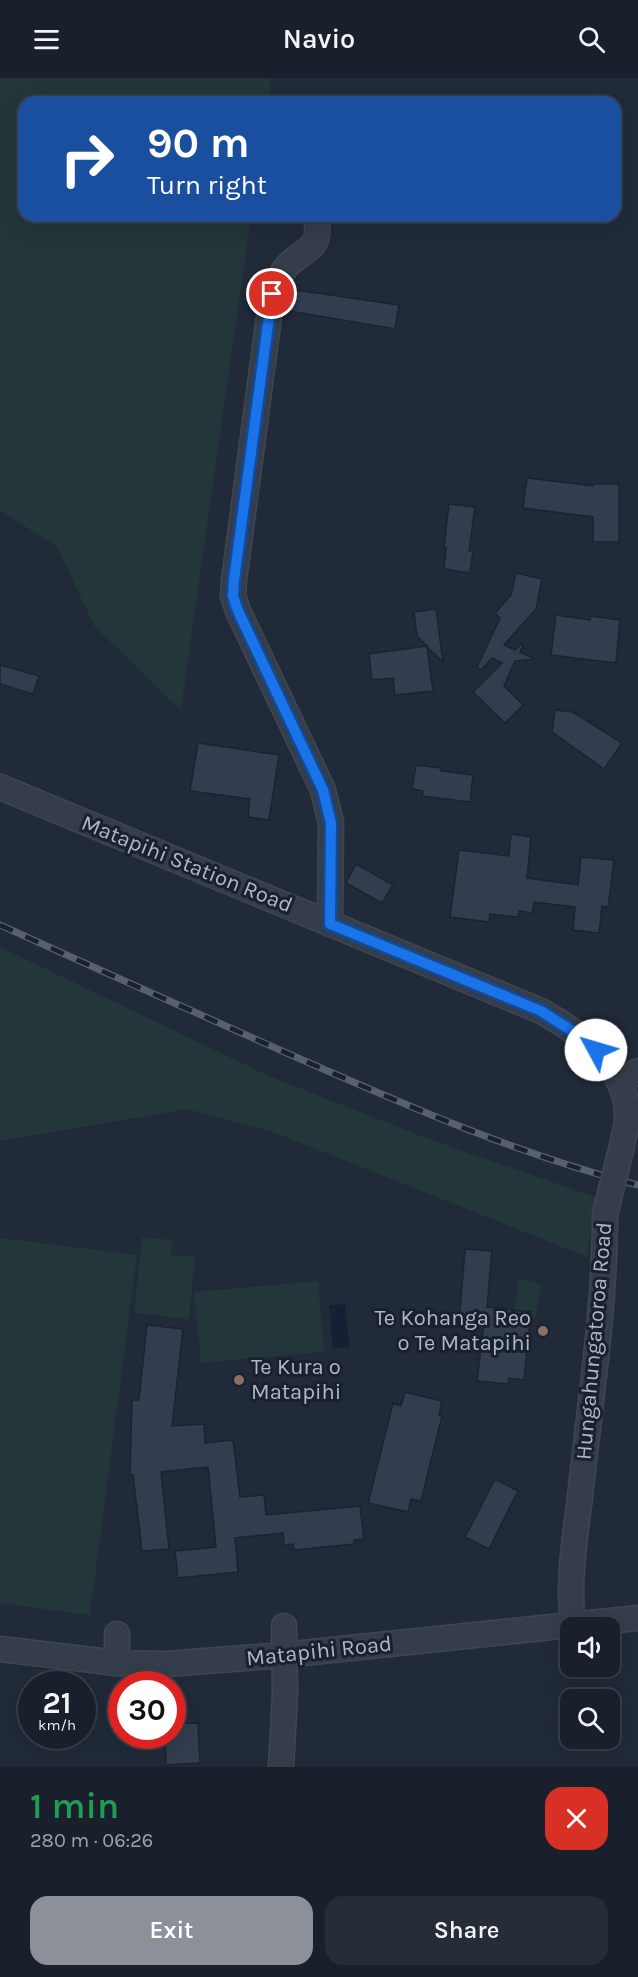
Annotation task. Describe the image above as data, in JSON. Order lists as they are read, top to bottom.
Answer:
{
  "streets": {
    "street": ["Matapihi Station Road", "Hungahungatoroa Road", "Matapihi Road"]
  },
  "crossings": [
    ["Matapihi Station Road", "Hungahungatoroa Road"]
  ],
  "places": ["Te Kohanga Reo o Te Matapihi", "Te Kura o Matapihi"],
  "page": {
    "header": "Navio",
    "turn": ["90 m", "Turn right"],
    "speed": "21 km/h",
    "limit": "30",
    "heading": ["1 min", "280 m · 06:26"],
    "buttons": ["Exit", "Share"]
  }
}
